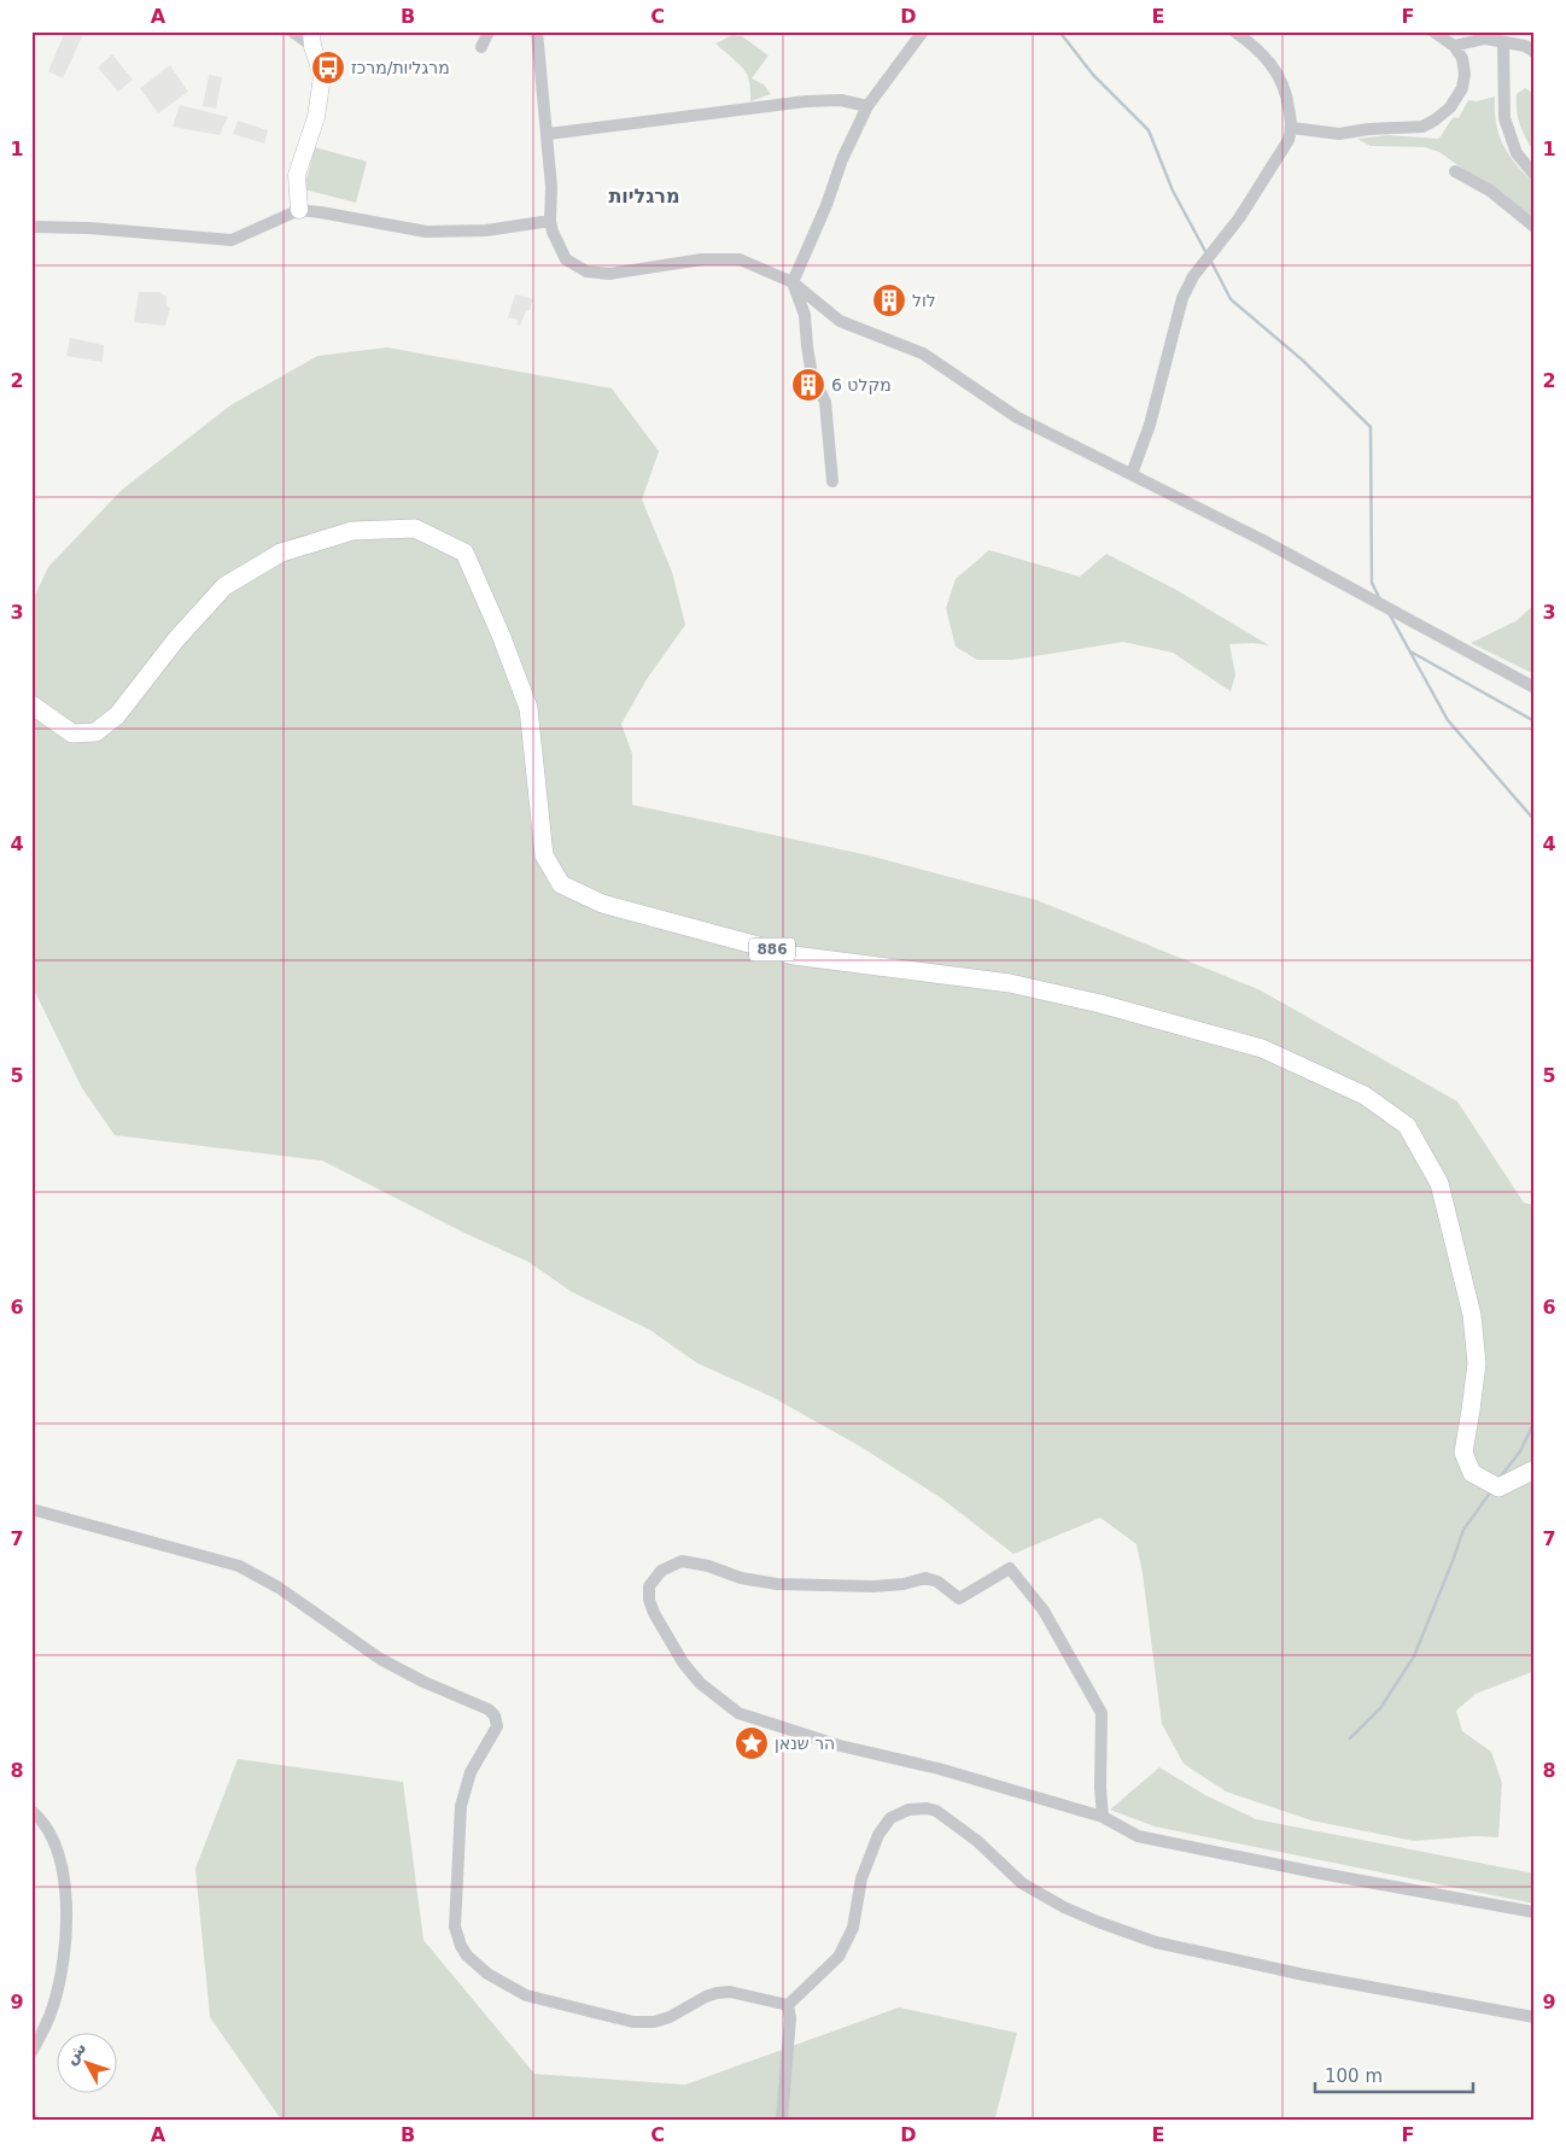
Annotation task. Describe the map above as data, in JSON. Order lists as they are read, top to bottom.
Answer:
{
  "streets": {
    "main road": ["886"]
  },
  "districts": ["מרגליות"],
  "places": {
    "bus stop": ["מרגליות/מרכז"],
    "building": ["לול", "מקלט 6"],
    "place": ["הר שנאן"]
  },
  "scale_bar": "100 m",
  "north": "top left",
  "grid": {
    "columns": [
      "A",
      "B",
      "C",
      "D",
      "E",
      "F"
    ],
    "rows": [
      "1",
      "2",
      "3",
      "4",
      "5",
      "6",
      "7",
      "8",
      "9"
    ]
  }
}
